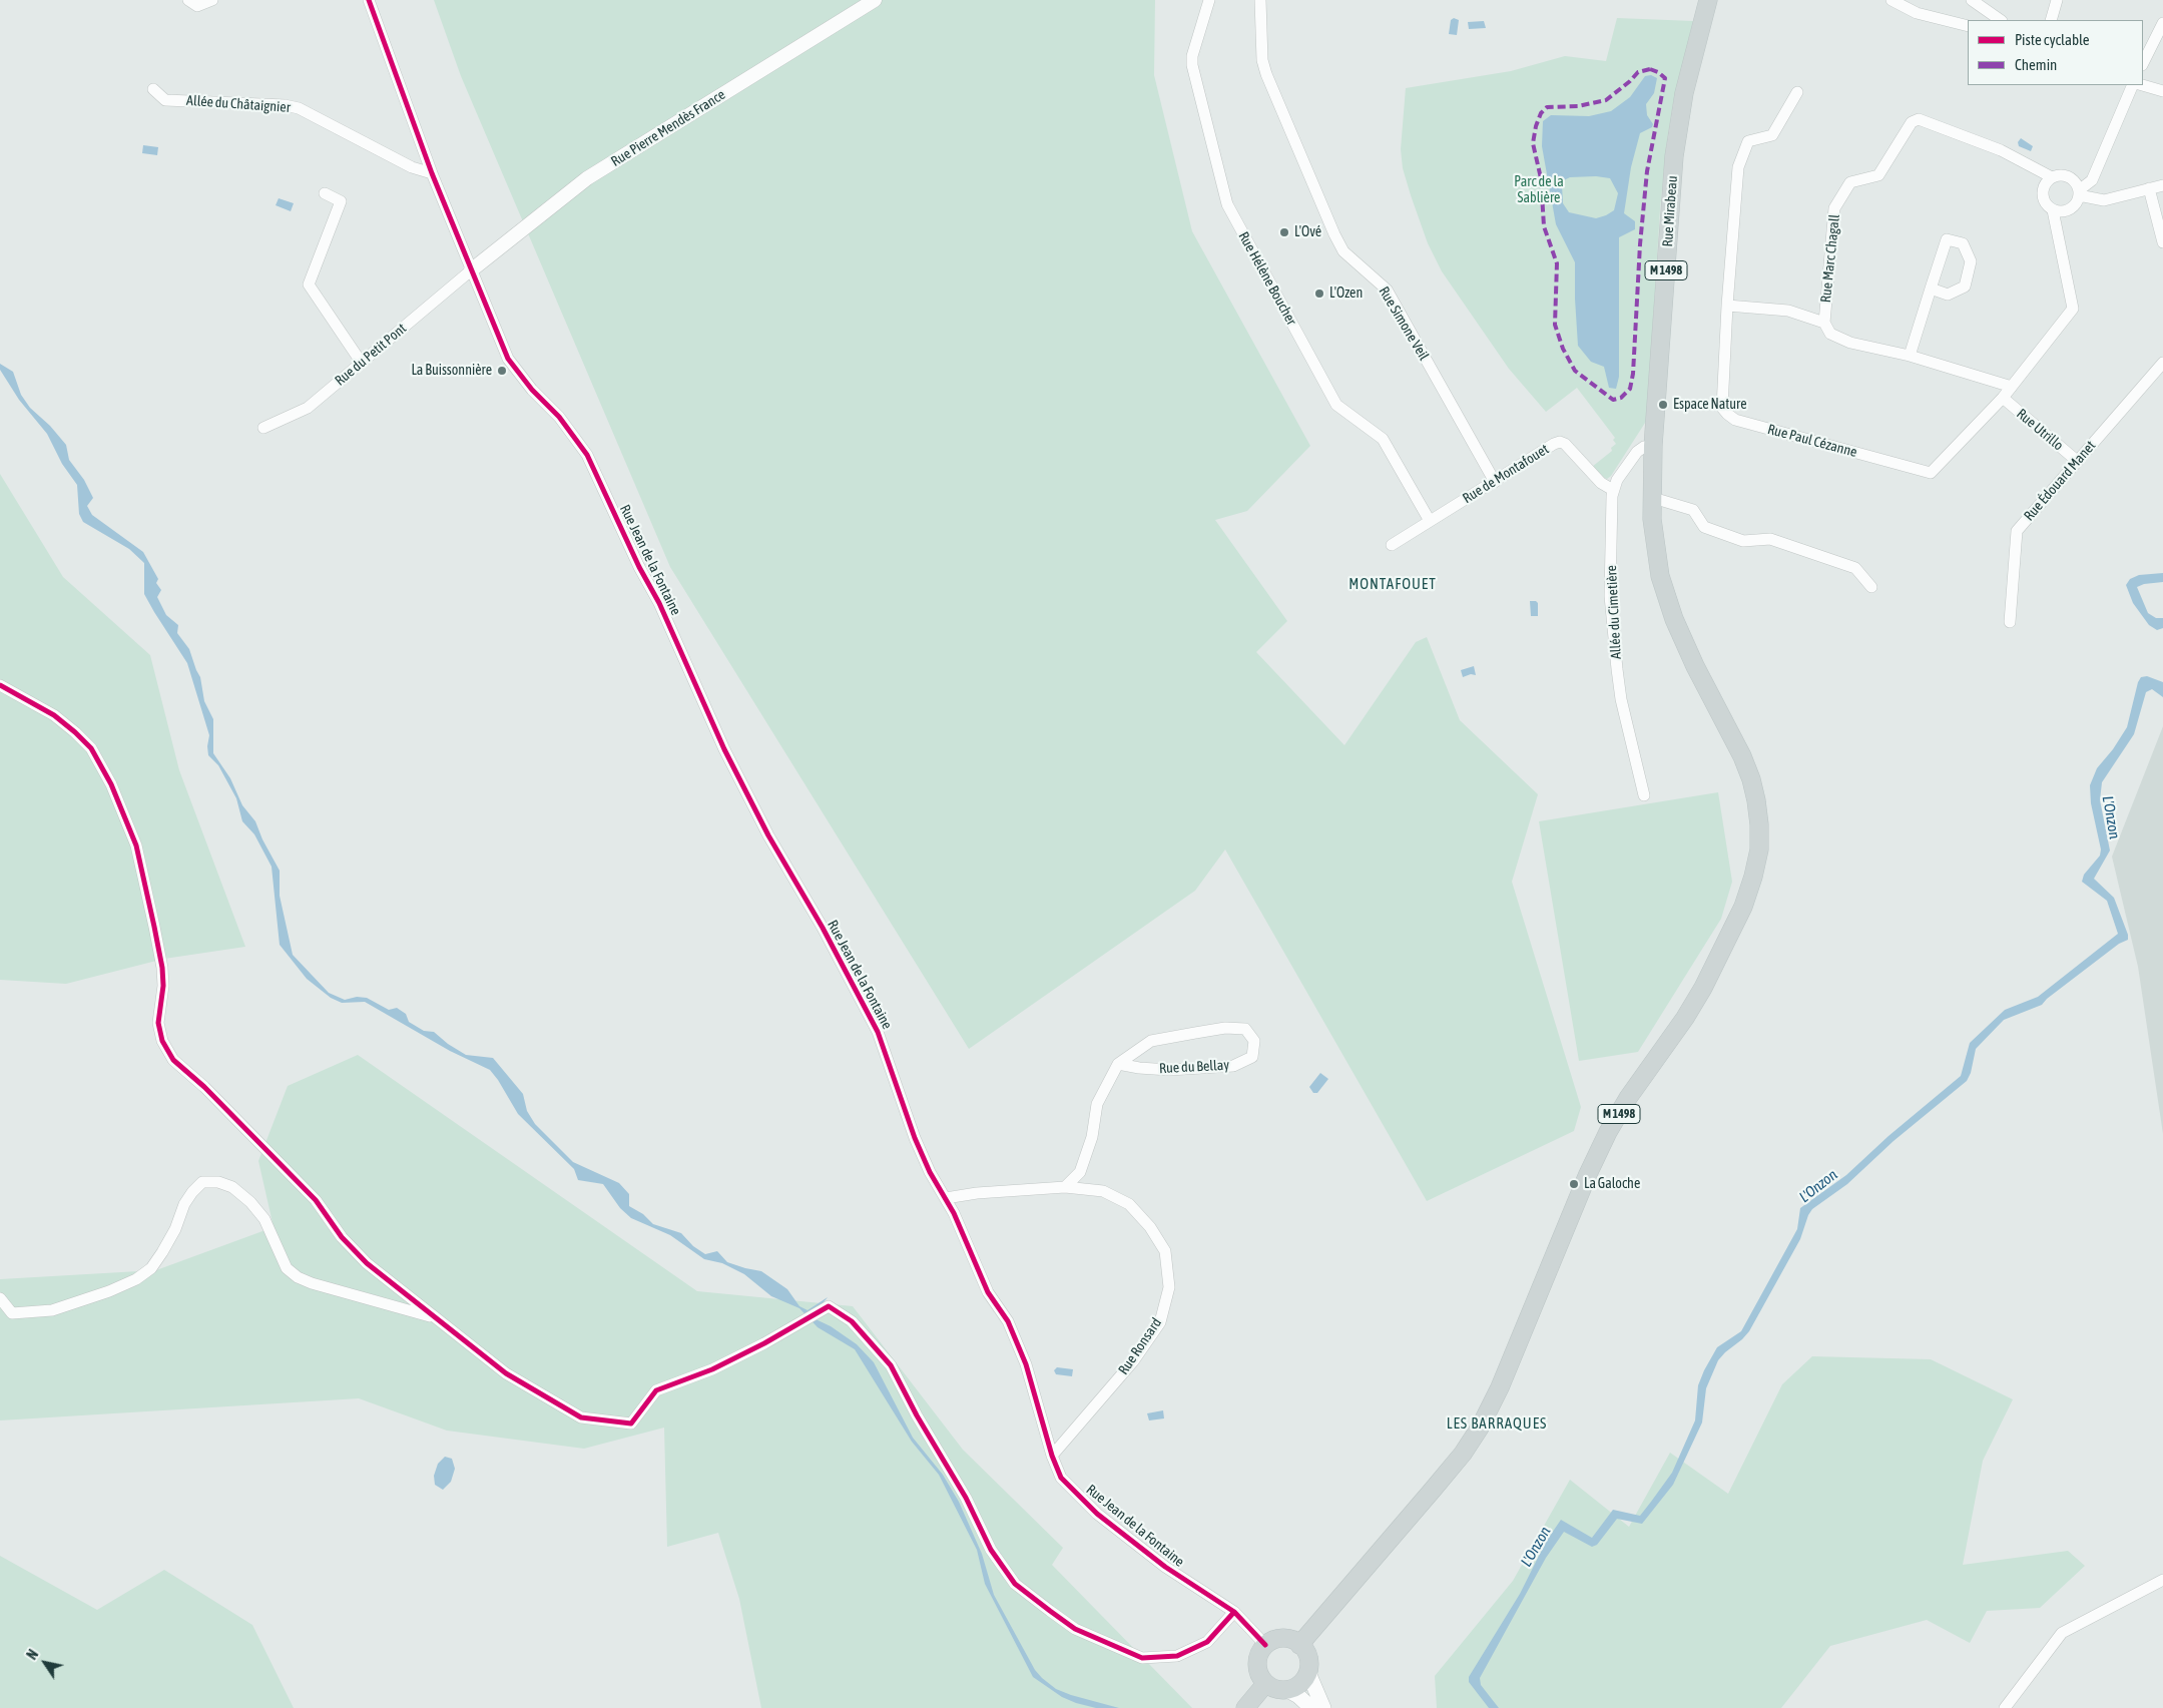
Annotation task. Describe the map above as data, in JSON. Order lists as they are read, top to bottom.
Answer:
{
  "streets": {
    "main road": ["Rue Mirabeau", "M 1498"],
    "street": [
      "Allée du Châtaignier",
      "Rue Pierre Mendès France",
      "Rue Marc Chagall",
      "Rue Hélène Boucher",
      "Rue Simone Veil",
      "Rue du Petit Pont",
      "Rue Utrillo",
      "Rue Paul Cézanne",
      "Rue de Montafouet",
      "Rue Édouard Manet",
      "Rue Jean de la Fontaine",
      "Allée du Cimetière",
      "Rue du Bellay",
      "Rue Ronsard"
    ]
  },
  "crossings": [
    ["Allée du Châtaignier", "Rue Jean de la Fontaine"],
    ["Rue Pierre Mendès France", "Rue du Petit Pont"],
    ["Rue Pierre Mendès France", "Rue Jean de la Fontaine"],
    ["Rue Mirabeau", "Rue Jean de la Fontaine"],
    ["Rue Mirabeau", "Allée du Cimetière"],
    ["Rue Marc Chagall", "Rue Paul Cézanne"],
    ["Rue Hélène Boucher", "Rue de Montafouet"],
    ["Rue Simone Veil", "Rue de Montafouet"],
    ["Rue du Petit Pont", "Rue Jean de la Fontaine"],
    ["Rue Utrillo", "Rue Paul Cézanne"],
    ["Rue Utrillo", "Rue Édouard Manet"],
    ["Rue de Montafouet", "Allée du Cimetière"],
    ["Rue Jean de la Fontaine", "Rue Ronsard"],
    ["Rue du Bellay", "Rue Ronsard"]
  ],
  "districts": ["MONTAFOUET", "LES BARRAQUES"],
  "water": ["L'Onzon"],
  "parks": ["Parc de la Sablière"],
  "places": [
    "L'Ové",
    "L'Ozen",
    "La Buissonnière",
    "Espace Nature",
    "La Galoche"
  ],
  "legend": ["Piste cyclable", "Chemin"],
  "north": "top left"
}
